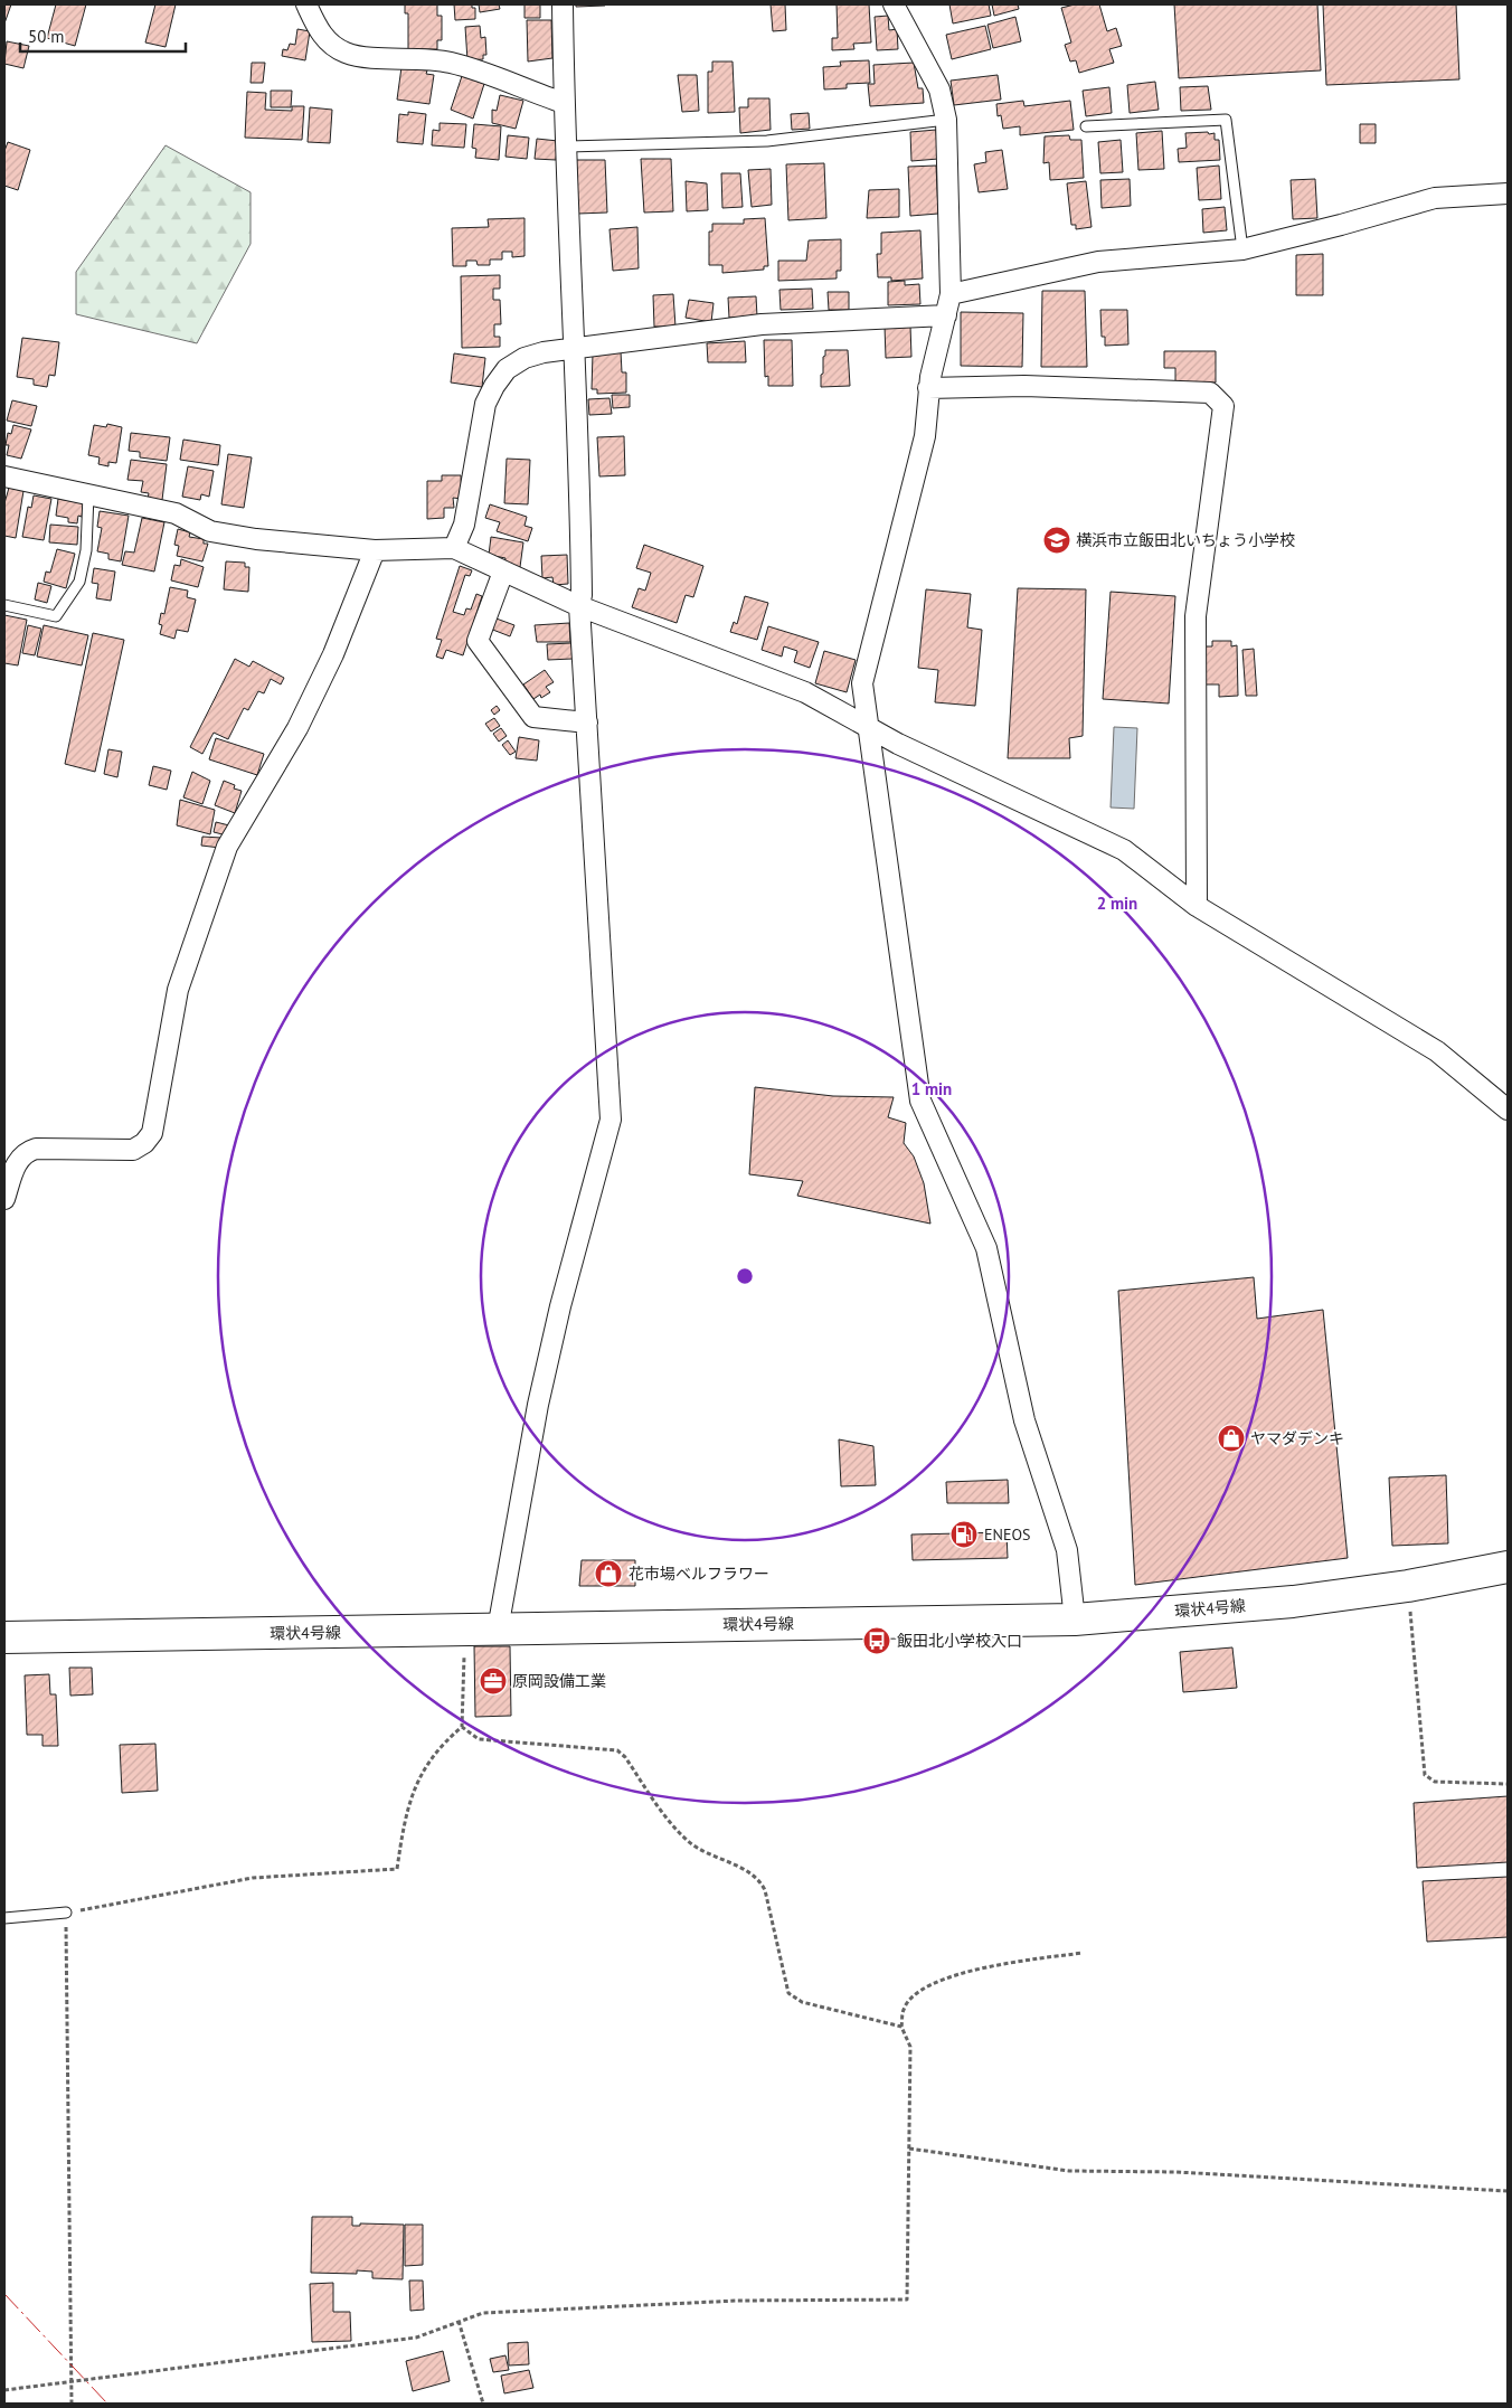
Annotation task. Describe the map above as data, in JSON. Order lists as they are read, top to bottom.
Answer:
{
  "streets": {
    "main road": ["環状4号線"]
  },
  "places": {
    "school or university": ["横浜市立飯田北いちょう小学校"],
    "shop": ["ヤマダデンキ", "花市場ベルフラワー"],
    "fuel station": ["ENEOS"],
    "bus stop": ["飯田北小学校入口"],
    "office": ["原岡設備工業"]
  },
  "scale_bar": "50 m",
  "rings": ["2 min", "1 min"]
}
